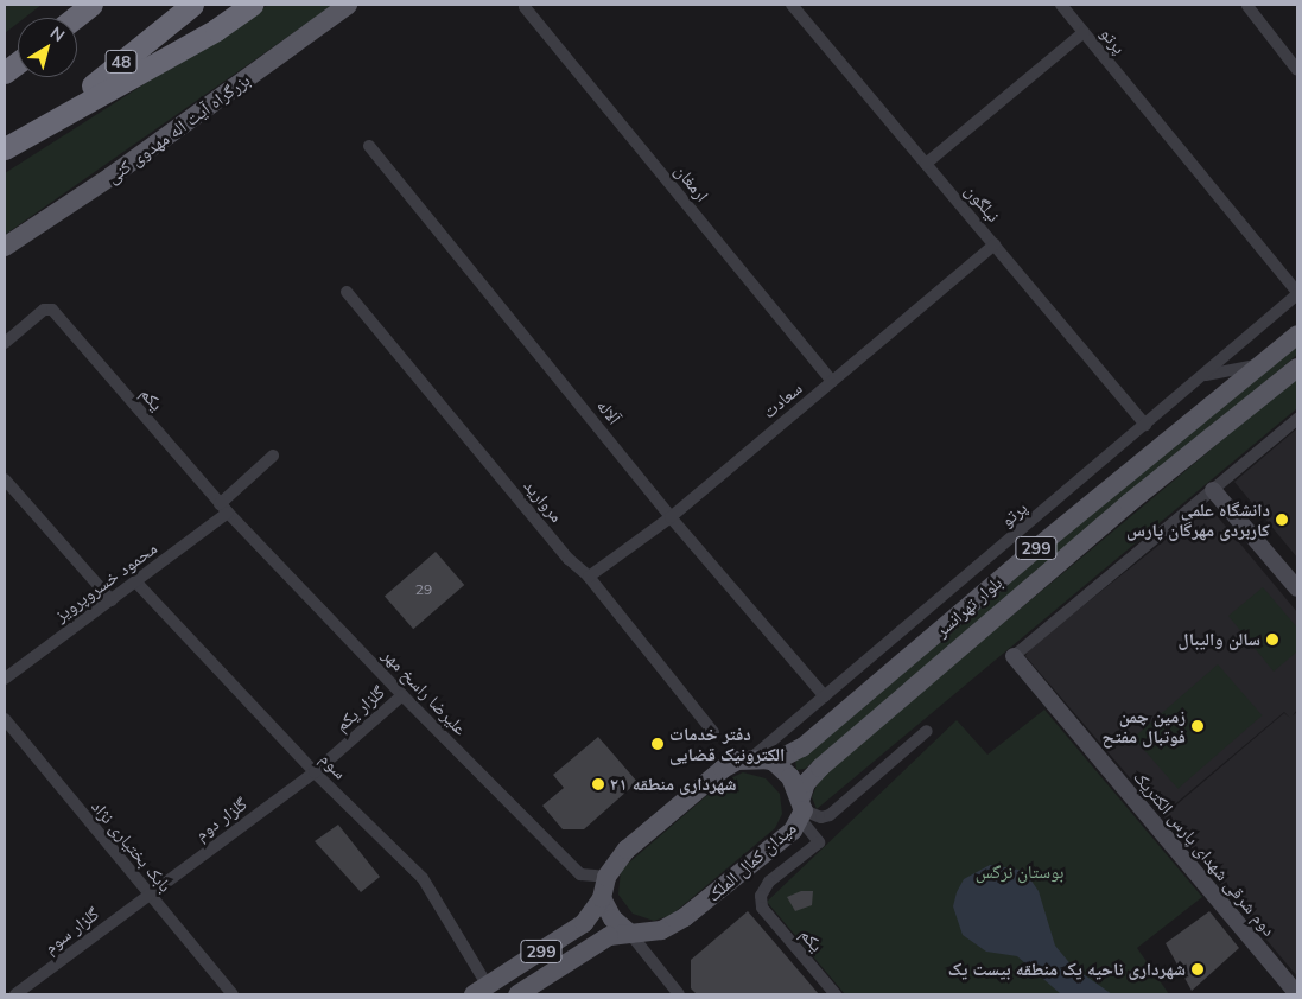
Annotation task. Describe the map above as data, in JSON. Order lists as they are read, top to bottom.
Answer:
{
  "streets": {
    "highway": ["48"],
    "main road": [
      "بزرگراه آیت اله مهدوی کنی",
      "299",
      "بلوار تهرانسر",
      "میدان کمال الملک"
    ],
    "street": [
      "پرتو",
      "ارمغان",
      "نیلگون",
      "یکم",
      "سعادت",
      "آلاله",
      "مروارید",
      "محمود خسروپرویز",
      "علیرضا راسخ مهر",
      "گلزار یکم",
      "سوم",
      "گلزار دوم",
      "بابک بختیاری نژاد",
      "دوم شرقی شهدای پارس الکتریک",
      "گلزار سوم"
    ]
  },
  "crossings": [
    ["پرتو", "نیلگون"],
    ["پرتو", "آلاله"],
    ["ارمغان", "سعادت"],
    ["نیلگون", "سعادت"],
    ["یکم", "محمود خسروپرویز"],
    ["یکم", "بلوار تهرانسر"],
    ["یکم", "علیرضا راسخ مهر"],
    ["یکم", "میدان کمال الملک"],
    ["سعادت", "آلاله"],
    ["سعادت", "مروارید"],
    ["299", "سوم"],
    ["299", "میدان کمال الملک"],
    ["محمود خسروپرویز", "علیرضا راسخ مهر"],
    ["محمود خسروپرویز", "سوم"],
    ["بلوار تهرانسر", "میدان کمال الملک"],
    ["علیرضا راسخ مهر", "گلزار یکم"],
    ["گلزار یکم", "سوم"],
    ["گلزار یکم", "گلزار دوم"],
    ["سوم", "گلزار دوم"],
    ["گلزار دوم", "بابک بختیاری نژاد"],
    ["گلزار دوم", "گلزار سوم"],
    ["بابک بختیاری نژاد", "گلزار سوم"]
  ],
  "parks": ["بوستان نرگس"],
  "places": [
    "دانشگاه علمی کاربردی مهرگان پارس",
    "سالن والیبال",
    "زمین چمن فوتبال مفتح",
    "دفتر خدمات الکترونیک قضایی",
    "شهرداری منطقه ۲۱",
    "شهرداری ناحیه یک منطقه بیست یک"
  ],
  "house_numbers": ["29"],
  "north": "top right"
}
